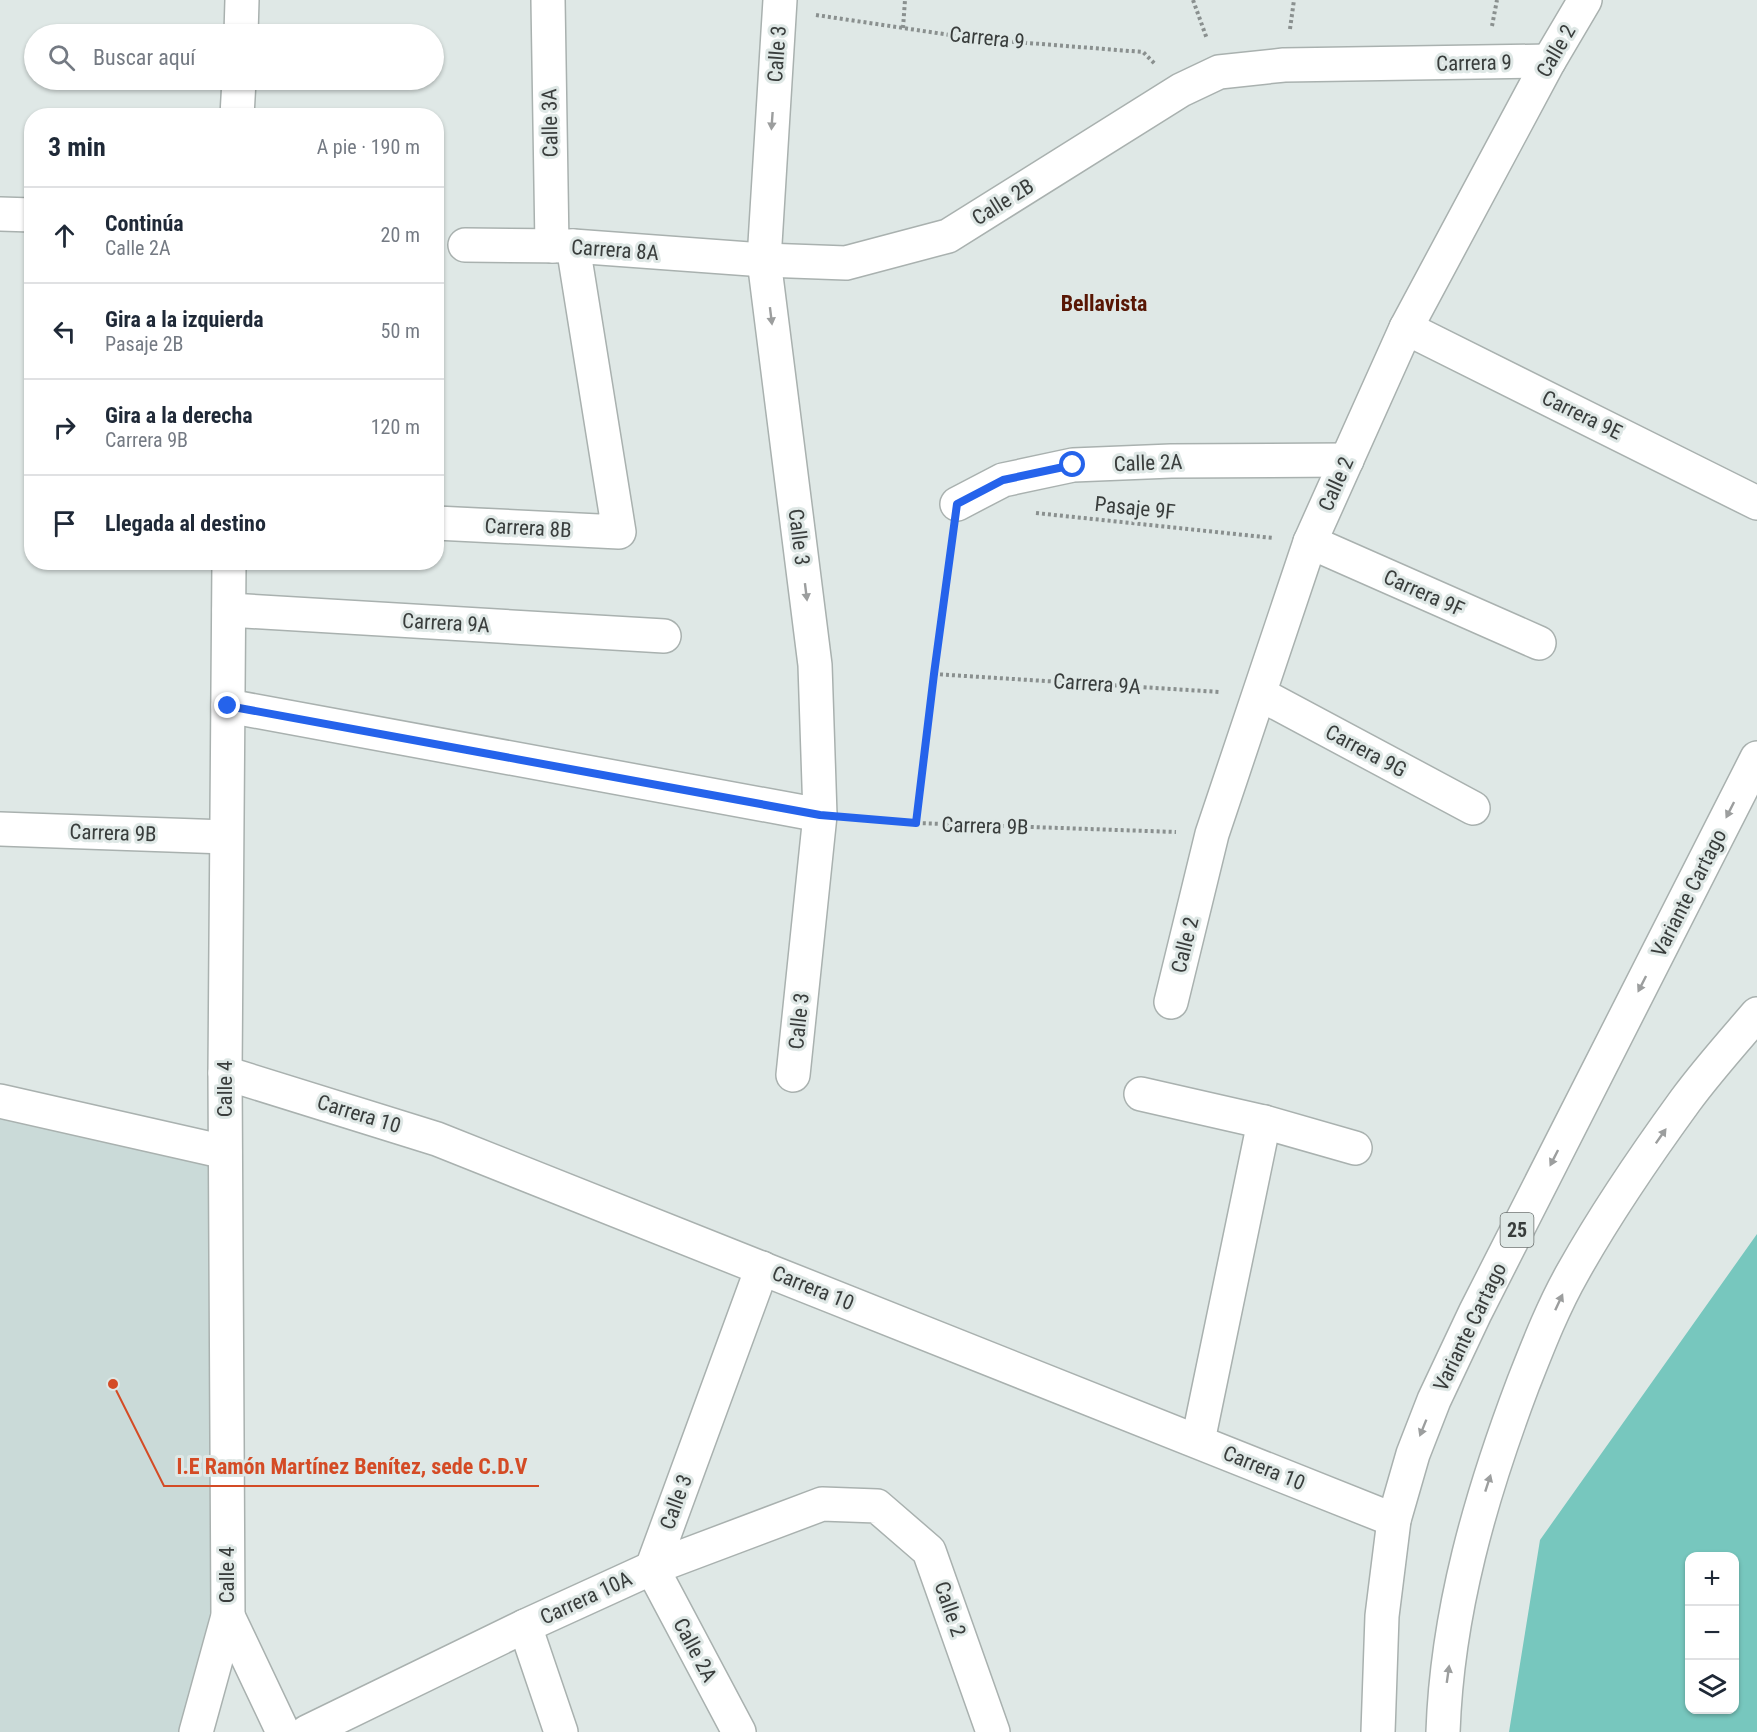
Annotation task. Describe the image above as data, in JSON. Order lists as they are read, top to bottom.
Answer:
{
  "streets": {
    "main road": [
      "Carrera 9",
      "Calle 2",
      "Calle 3",
      "Calle 3A",
      "Calle 2B",
      "Carrera 8A",
      "Carrera 9E",
      "Calle 2A",
      "Carrera 8B",
      "Carrera 9F",
      "Carrera 9A",
      "Carrera 9G",
      "Carrera 9B",
      "Variante Cartago",
      "Calle 4",
      "Carrera 10",
      "25",
      "Carrera 10A"
    ],
    "path": ["Pasaje 9F"]
  },
  "crossings": [
    ["Carrera 9", "Calle 2"],
    ["Carrera 9", "Calle 3"],
    ["Carrera 9", "Calle 2B"],
    ["Calle 2", "Carrera 9E"],
    ["Calle 2", "Calle 2A"],
    ["Calle 2", "Pasaje 9F"],
    ["Calle 2", "Carrera 9F"],
    ["Calle 2", "Carrera 9A"],
    ["Calle 2", "Carrera 9G"],
    ["Calle 2", "Carrera 9B"],
    ["Calle 2", "Carrera 10A"],
    ["Calle 3", "Calle 2B"],
    ["Calle 3", "Carrera 8A"],
    ["Calle 3", "Calle 2A"],
    ["Calle 3", "Carrera 9B"],
    ["Calle 3", "Carrera 10"],
    ["Calle 3", "Carrera 10A"],
    ["Calle 3A", "Carrera 8A"],
    ["Calle 3A", "Carrera 8B"],
    ["Calle 2B", "Carrera 8A"],
    ["Calle 2A", "Carrera 10A"],
    ["Pasaje 9F", "Carrera 9F"],
    ["Carrera 9A", "Carrera 9G"],
    ["Carrera 9A", "Calle 4"],
    ["Carrera 9B", "Calle 4"],
    ["Variante Cartago", "Carrera 10"],
    ["Calle 4", "Carrera 10"]
  ],
  "one_way": ["Calle 3"],
  "districts": ["Bellavista"],
  "places": ["I.E Ramón Martínez Benítez, sede C.D.V"],
  "page": {
    "search": "Buscar aquí",
    "heading": ["3 min", "A pie · 190 m"],
    "list": [
      ["Continúa", "Calle 2A", "20 m"],
      ["Gira a la izquierda", "Pasaje 2B", "50 m"],
      ["Gira a la derecha", "Carrera 9B", "120 m"],
      "Llegada al destino"
    ],
    "map_buttons": ["+", "−"]
  }
}
